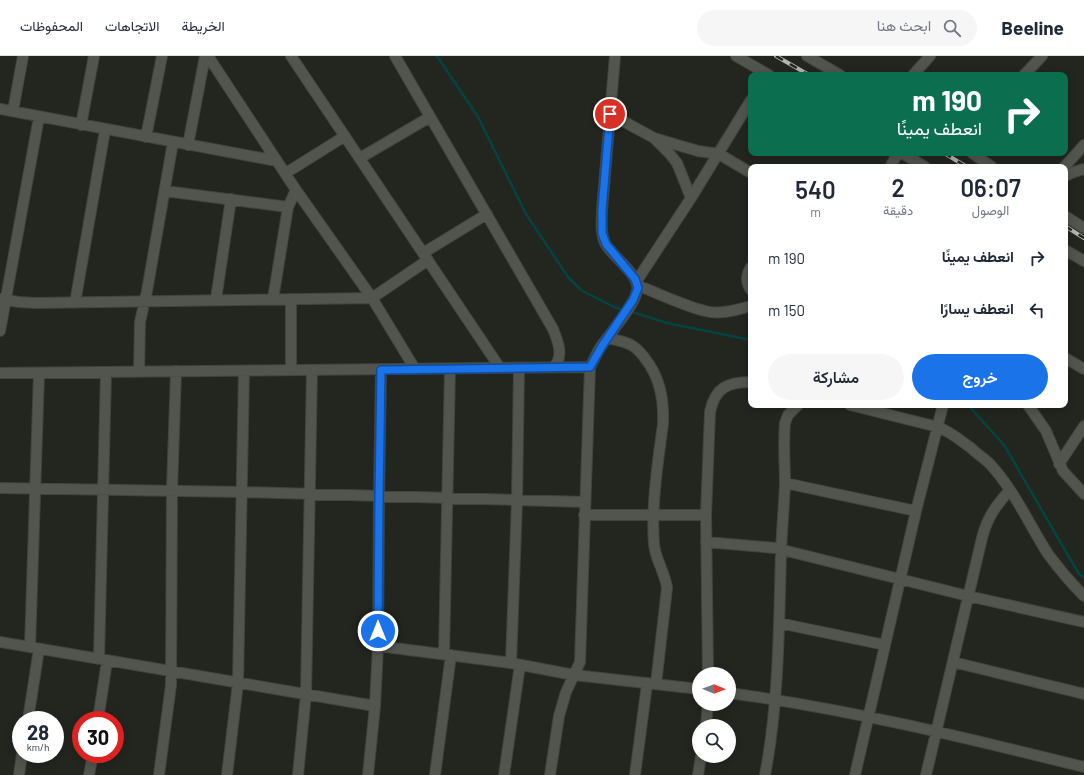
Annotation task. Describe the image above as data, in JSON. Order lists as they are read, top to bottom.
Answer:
{
  "north": "right",
  "page": {
    "header": "Beeline",
    "search": "ابحث هنا",
    "nav": ["الخريطة", "الاتجاهات", "المحفوظات"],
    "turn": ["190 m", "انعطف يمينًا"],
    "eta": [
      "06:07",
      "الوصول",
      "2",
      "دقيقة",
      "540",
      "m"
    ],
    "list": [
      {
        "name": "انعطف يمينًا",
        "value": "190 m"
      },
      {
        "name": "انعطف يسارًا",
        "value": "150 m"
      }
    ],
    "buttons": ["خروج", "مشاركة"],
    "speed": "28 km/h",
    "limit": "30"
  }
}
